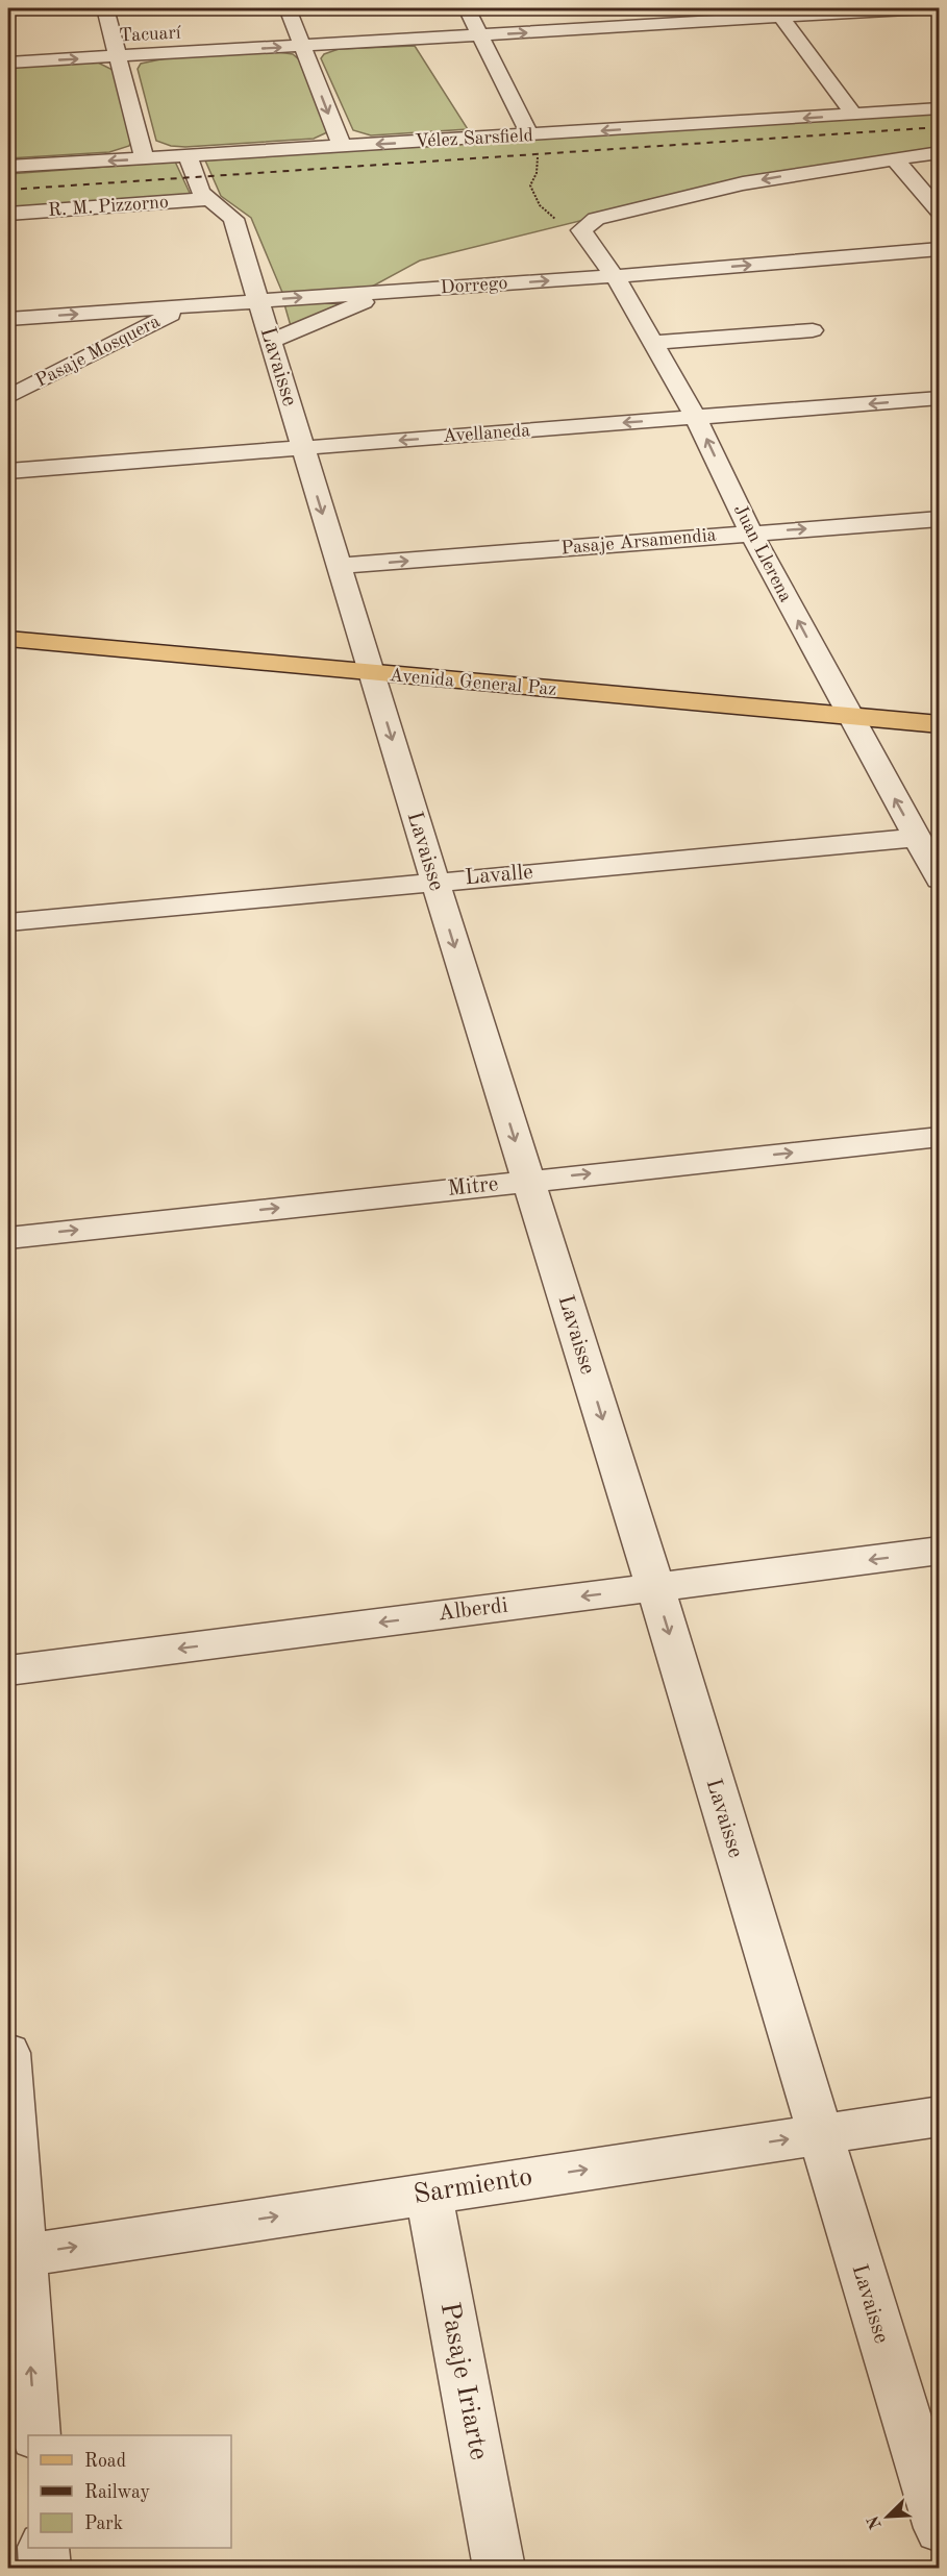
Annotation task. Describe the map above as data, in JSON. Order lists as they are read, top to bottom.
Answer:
{
  "streets": {
    "main road": ["Avenida General Paz"],
    "street": [
      "Tacuarí",
      "Vélez Sarsfield",
      "R. M. Pizzorno",
      "Dorrego",
      "Pasaje Mosquera",
      "Lavaisse",
      "Avellaneda",
      "Pasaje Arsamendia",
      "Juan Llerena",
      "Lavalle",
      "Mitre",
      "Alberdi",
      "Sarmiento",
      "Pasaje Iriarte"
    ]
  },
  "crossings": [
    ["Vélez Sarsfield", "Lavaisse"],
    ["R. M. Pizzorno", "Lavaisse"],
    ["Dorrego", "Pasaje Mosquera"],
    ["Dorrego", "Lavaisse"],
    ["Dorrego", "Juan Llerena"],
    ["Lavaisse", "Avellaneda"],
    ["Lavaisse", "Pasaje Arsamendia"],
    ["Lavaisse", "Avenida General Paz"],
    ["Lavaisse", "Lavalle"],
    ["Lavaisse", "Mitre"],
    ["Lavaisse", "Alberdi"],
    ["Lavaisse", "Sarmiento"],
    ["Avellaneda", "Juan Llerena"],
    ["Pasaje Arsamendia", "Juan Llerena"],
    ["Juan Llerena", "Avenida General Paz"],
    ["Juan Llerena", "Lavalle"],
    ["Sarmiento", "Pasaje Iriarte"]
  ],
  "one_way": [
    "Lavaisse",
    "Juan Llerena",
    "Mitre",
    "Alberdi",
    "Sarmiento"
  ],
  "legend": ["Road", "Railway", "Park"],
  "north": "bottom left"
}
